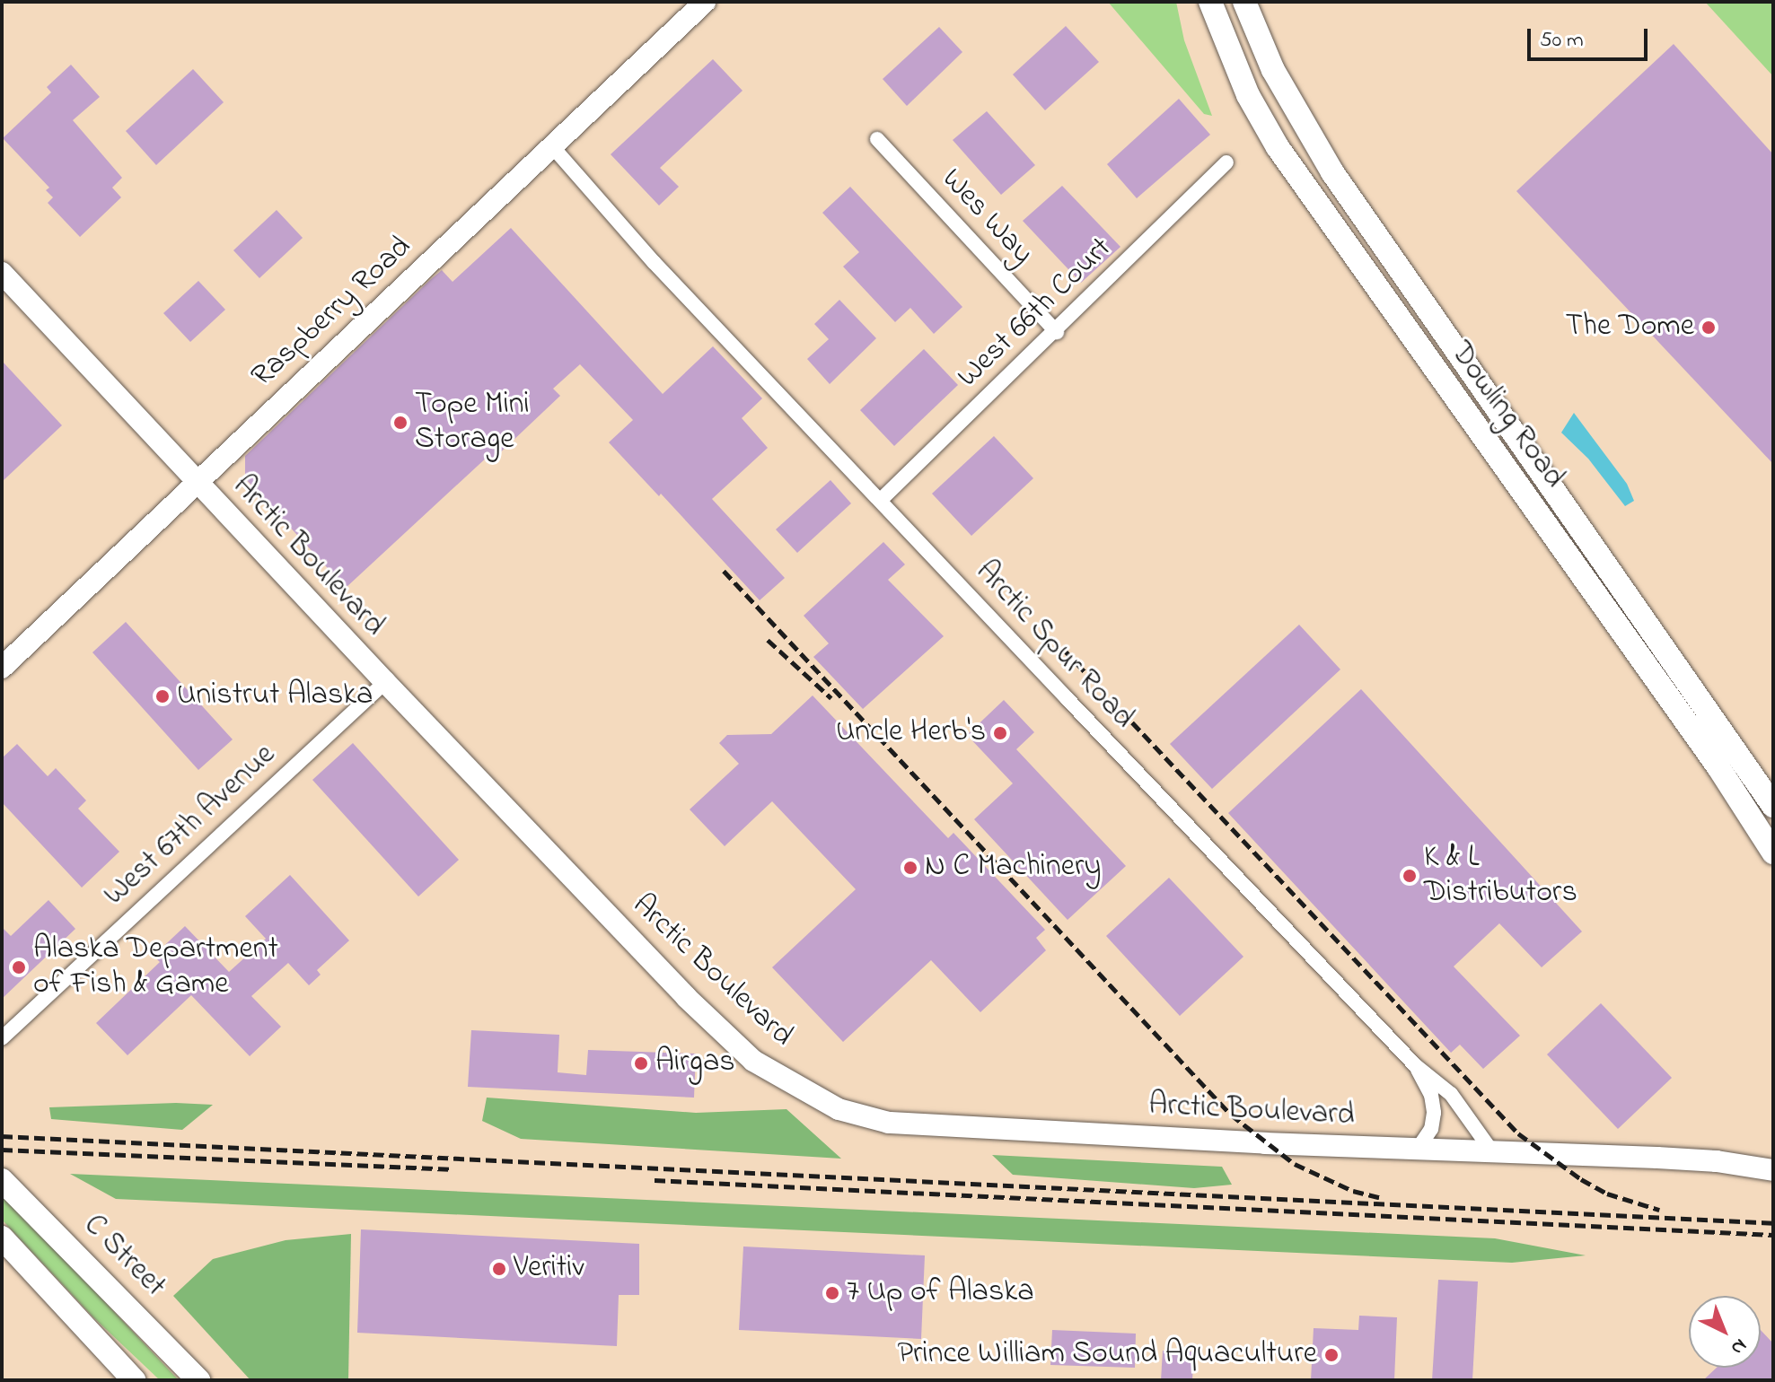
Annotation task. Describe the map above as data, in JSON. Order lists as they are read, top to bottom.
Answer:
{
  "streets": {
    "main road": [
      "Raspberry Road",
      "Dowling Road",
      "Arctic Boulevard",
      "C Street"
    ],
    "street": [
      "Wes Way",
      "West 66th Court",
      "Arctic Spur Road",
      "West 67th Avenue"
    ]
  },
  "crossings": [
    ["Wes Way", "West 66th Court"],
    ["Raspberry Road", "Arctic Boulevard"],
    ["Raspberry Road", "Arctic Spur Road"],
    ["West 66th Court", "Arctic Spur Road"],
    ["Arctic Boulevard", "Arctic Spur Road"],
    ["Arctic Boulevard", "West 67th Avenue"]
  ],
  "places": [
    "The Dome",
    "Tope Mini Storage",
    "Unistrut Alaska",
    "Uncle Herb's",
    "N C Machinery",
    "K & L Distributors",
    "Alaska Department of Fish & Game",
    "Airgas",
    "Veritiv",
    "7 Up of Alaska",
    "Prince William Sound Aquaculture"
  ],
  "scale_bar": "50 m",
  "north": "bottom right"
}
